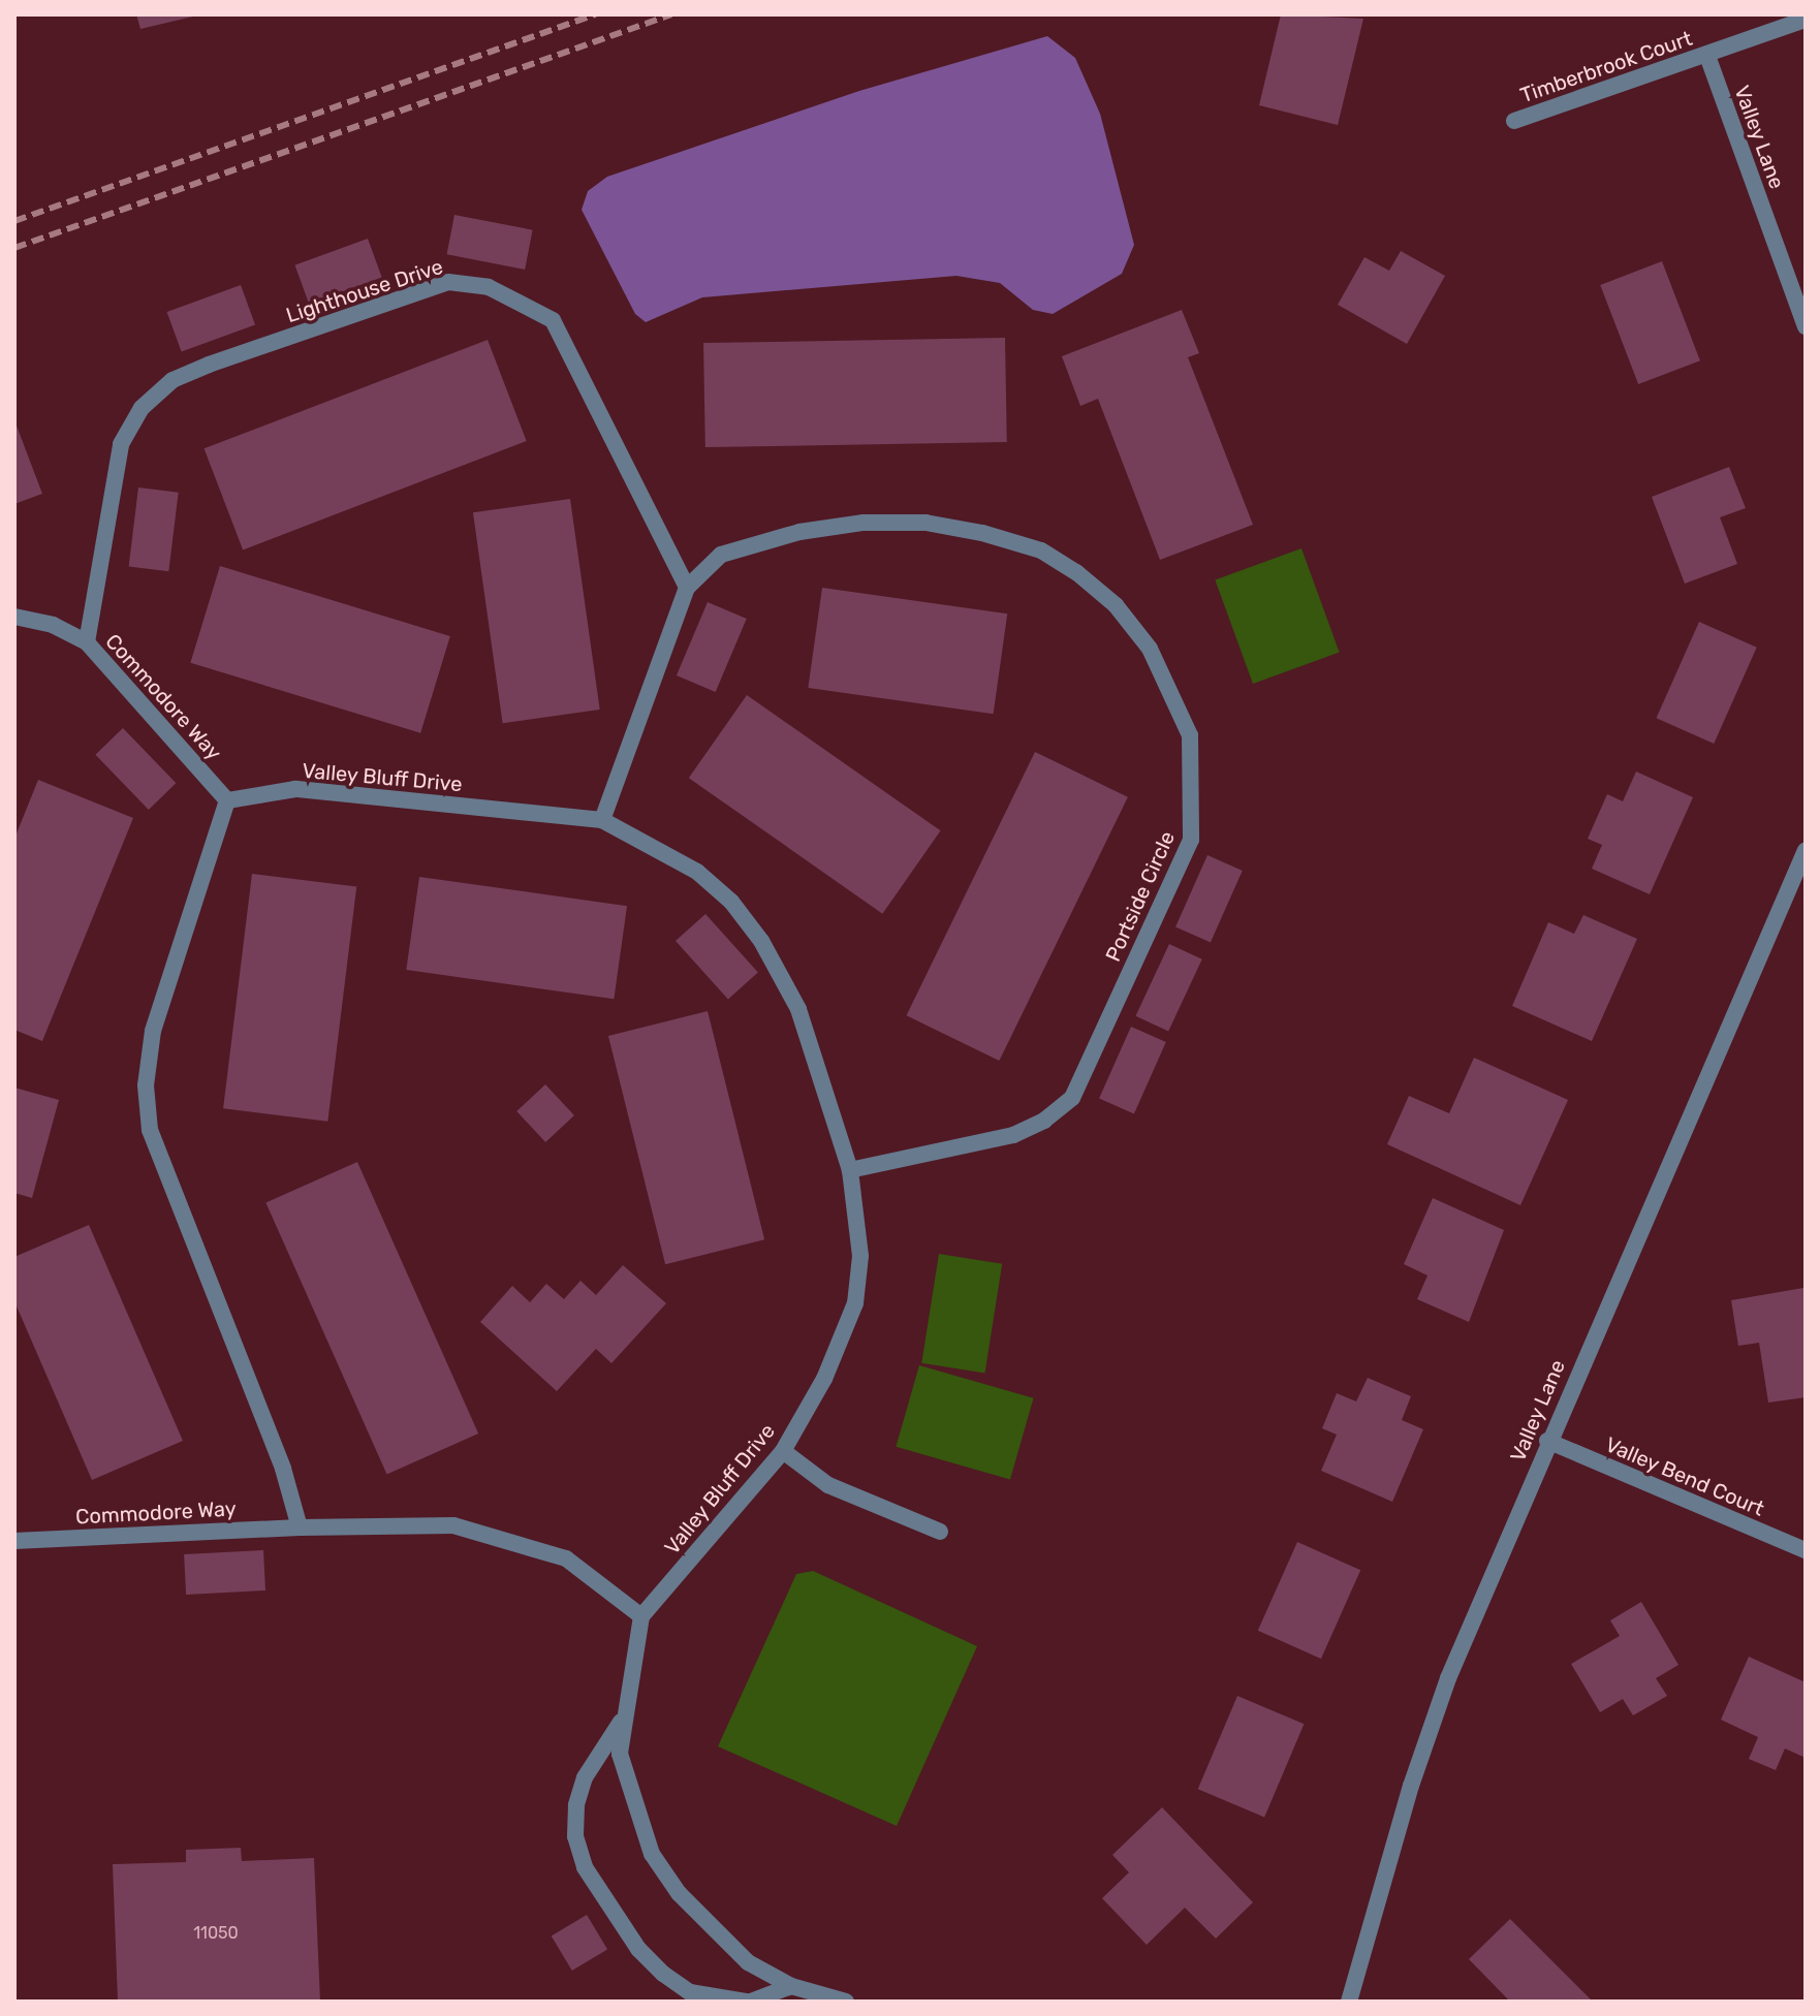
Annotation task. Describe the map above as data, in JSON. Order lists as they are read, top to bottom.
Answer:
{
  "streets": {
    "street": [
      "Timberbrook Court",
      "Valley Lane",
      "Lighthouse Drive",
      "Commodore Way",
      "Valley Bluff Drive",
      "Portside Circle",
      "Valley Bend Court"
    ]
  },
  "crossings": [
    ["Timberbrook Court", "Valley Lane"],
    ["Valley Lane", "Valley Bend Court"],
    ["Lighthouse Drive", "Commodore Way"],
    ["Lighthouse Drive", "Portside Circle"],
    ["Commodore Way", "Valley Bluff Drive"],
    ["Valley Bluff Drive", "Portside Circle"]
  ],
  "house_numbers": ["11050"]
}
